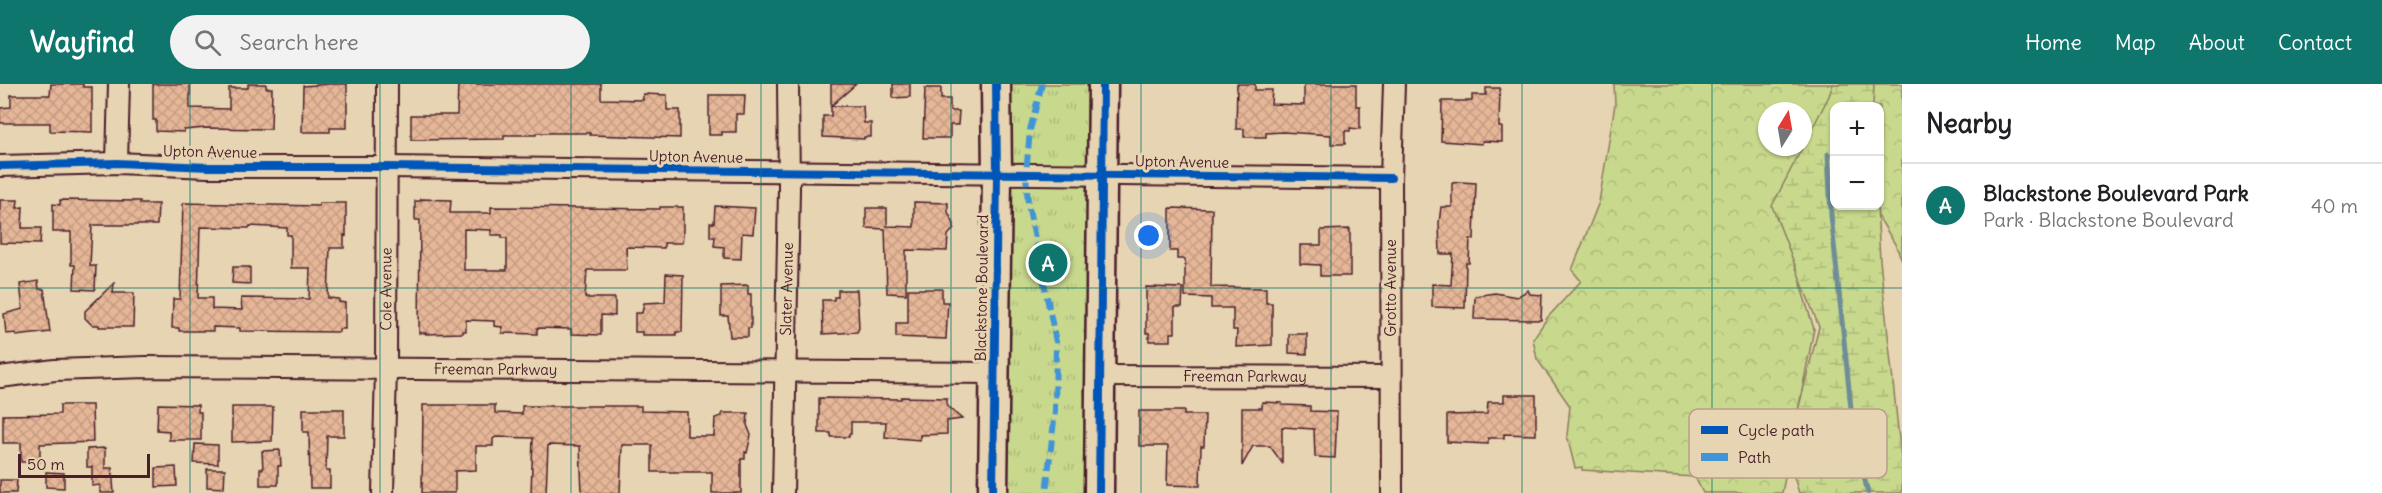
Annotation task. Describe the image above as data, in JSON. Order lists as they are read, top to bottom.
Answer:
{
  "streets": {
    "main road": ["Blackstone Boulevard"],
    "street": [
      "Upton Avenue",
      "Grotto Avenue",
      "Cole Avenue",
      "Slater Avenue",
      "Freeman Parkway"
    ]
  },
  "crossings": [
    ["Upton Avenue", "Blackstone Boulevard"],
    ["Upton Avenue", "Grotto Avenue"],
    ["Upton Avenue", "Cole Avenue"],
    ["Upton Avenue", "Slater Avenue"],
    ["Blackstone Boulevard", "Freeman Parkway"],
    ["Grotto Avenue", "Freeman Parkway"],
    ["Cole Avenue", "Freeman Parkway"],
    ["Slater Avenue", "Freeman Parkway"]
  ],
  "legend": ["Cycle path", "Path"],
  "scale_bar": "50 m",
  "north": "top",
  "page": {
    "header": "Wayfind",
    "search": "Search here",
    "nav": [
      "Home",
      "Map",
      "About",
      "Contact"
    ],
    "heading": "Nearby",
    "map_buttons": ["+", "−"],
    "list": [
      {
        "mark": "A",
        "name": "Blackstone Boulevard Park",
        "note": "Park · Blackstone Boulevard",
        "value": "40 m"
      }
    ],
    "pins": "A",
    "scale": "50 m"
  }
}
